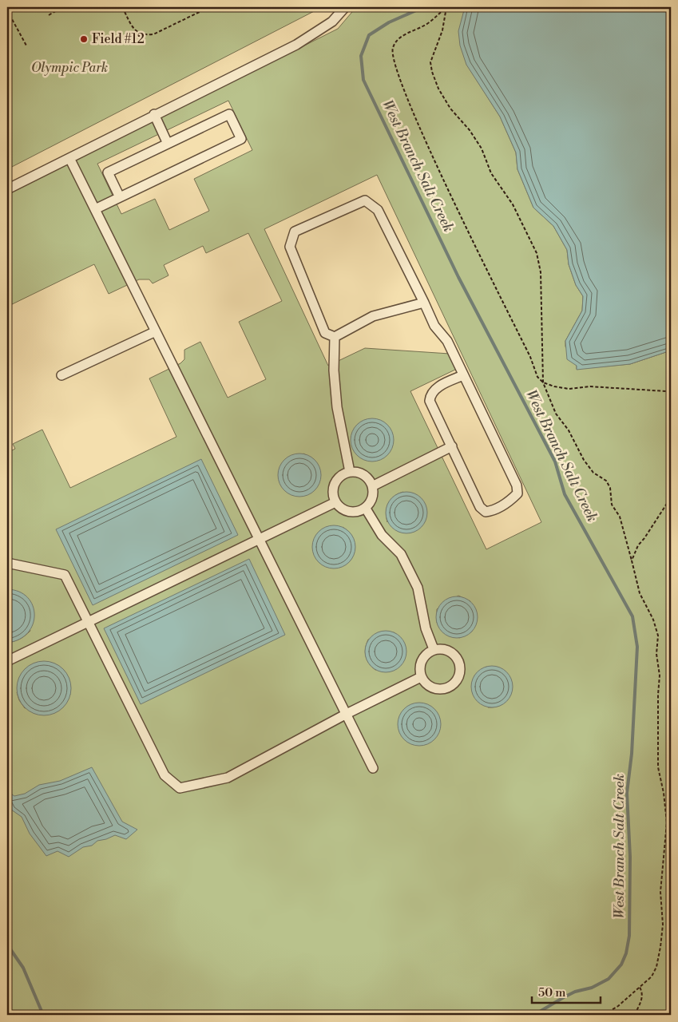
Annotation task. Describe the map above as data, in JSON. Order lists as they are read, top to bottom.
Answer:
{
  "water": ["West Branch Salt Creek"],
  "parks": ["Olympic Park"],
  "places": ["Field #12"],
  "scale_bar": "50 m"
}
